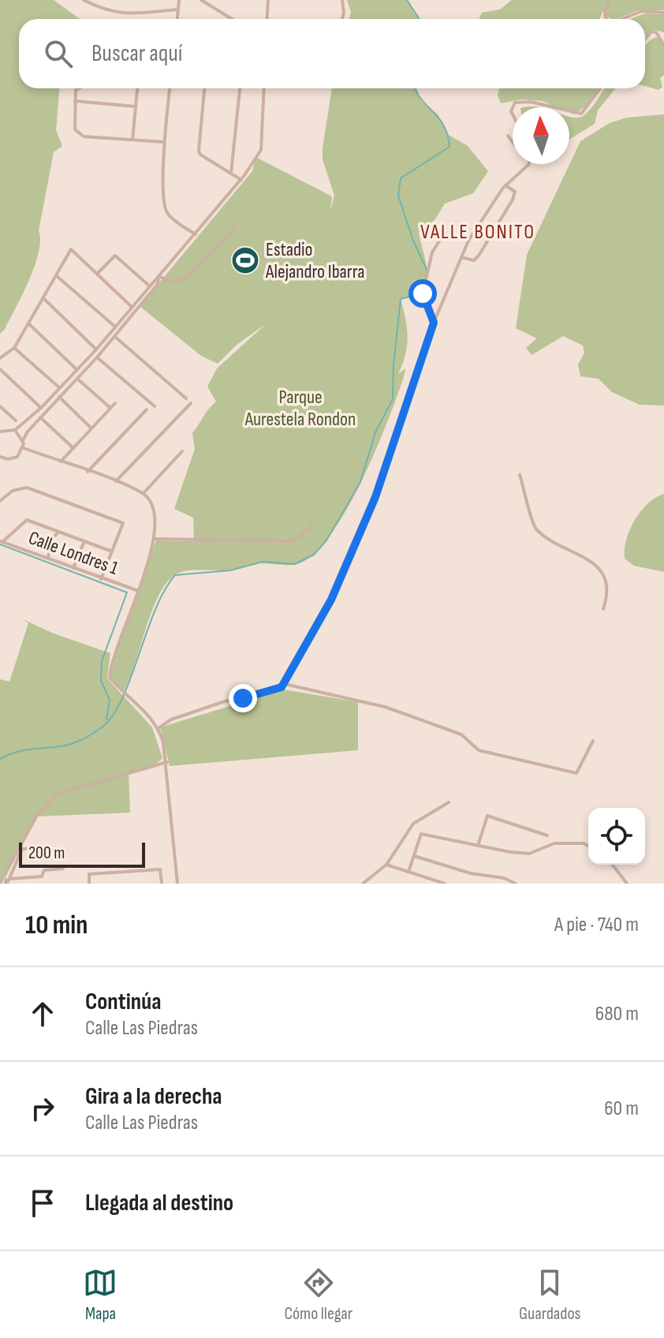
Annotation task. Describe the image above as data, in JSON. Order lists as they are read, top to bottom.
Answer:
{
  "streets": {
    "street": ["Calle Londres 1"]
  },
  "districts": ["VALLE BONITO"],
  "parks": ["Parque Aurestela Rondon"],
  "places": {
    "sports": ["Estadio Alejandro Ibarra"]
  },
  "scale_bar": "200 m",
  "north": "top",
  "page": {
    "search": "Buscar aquí",
    "scale": "200 m",
    "heading": ["10 min", "A pie · 740 m"],
    "list": [
      ["Continúa", "Calle Las Piedras", "680 m"],
      ["Gira a la derecha", "Calle Las Piedras", "60 m"],
      "Llegada al destino"
    ],
    "nav": ["Mapa", "Cómo llegar", "Guardados"]
  }
}
